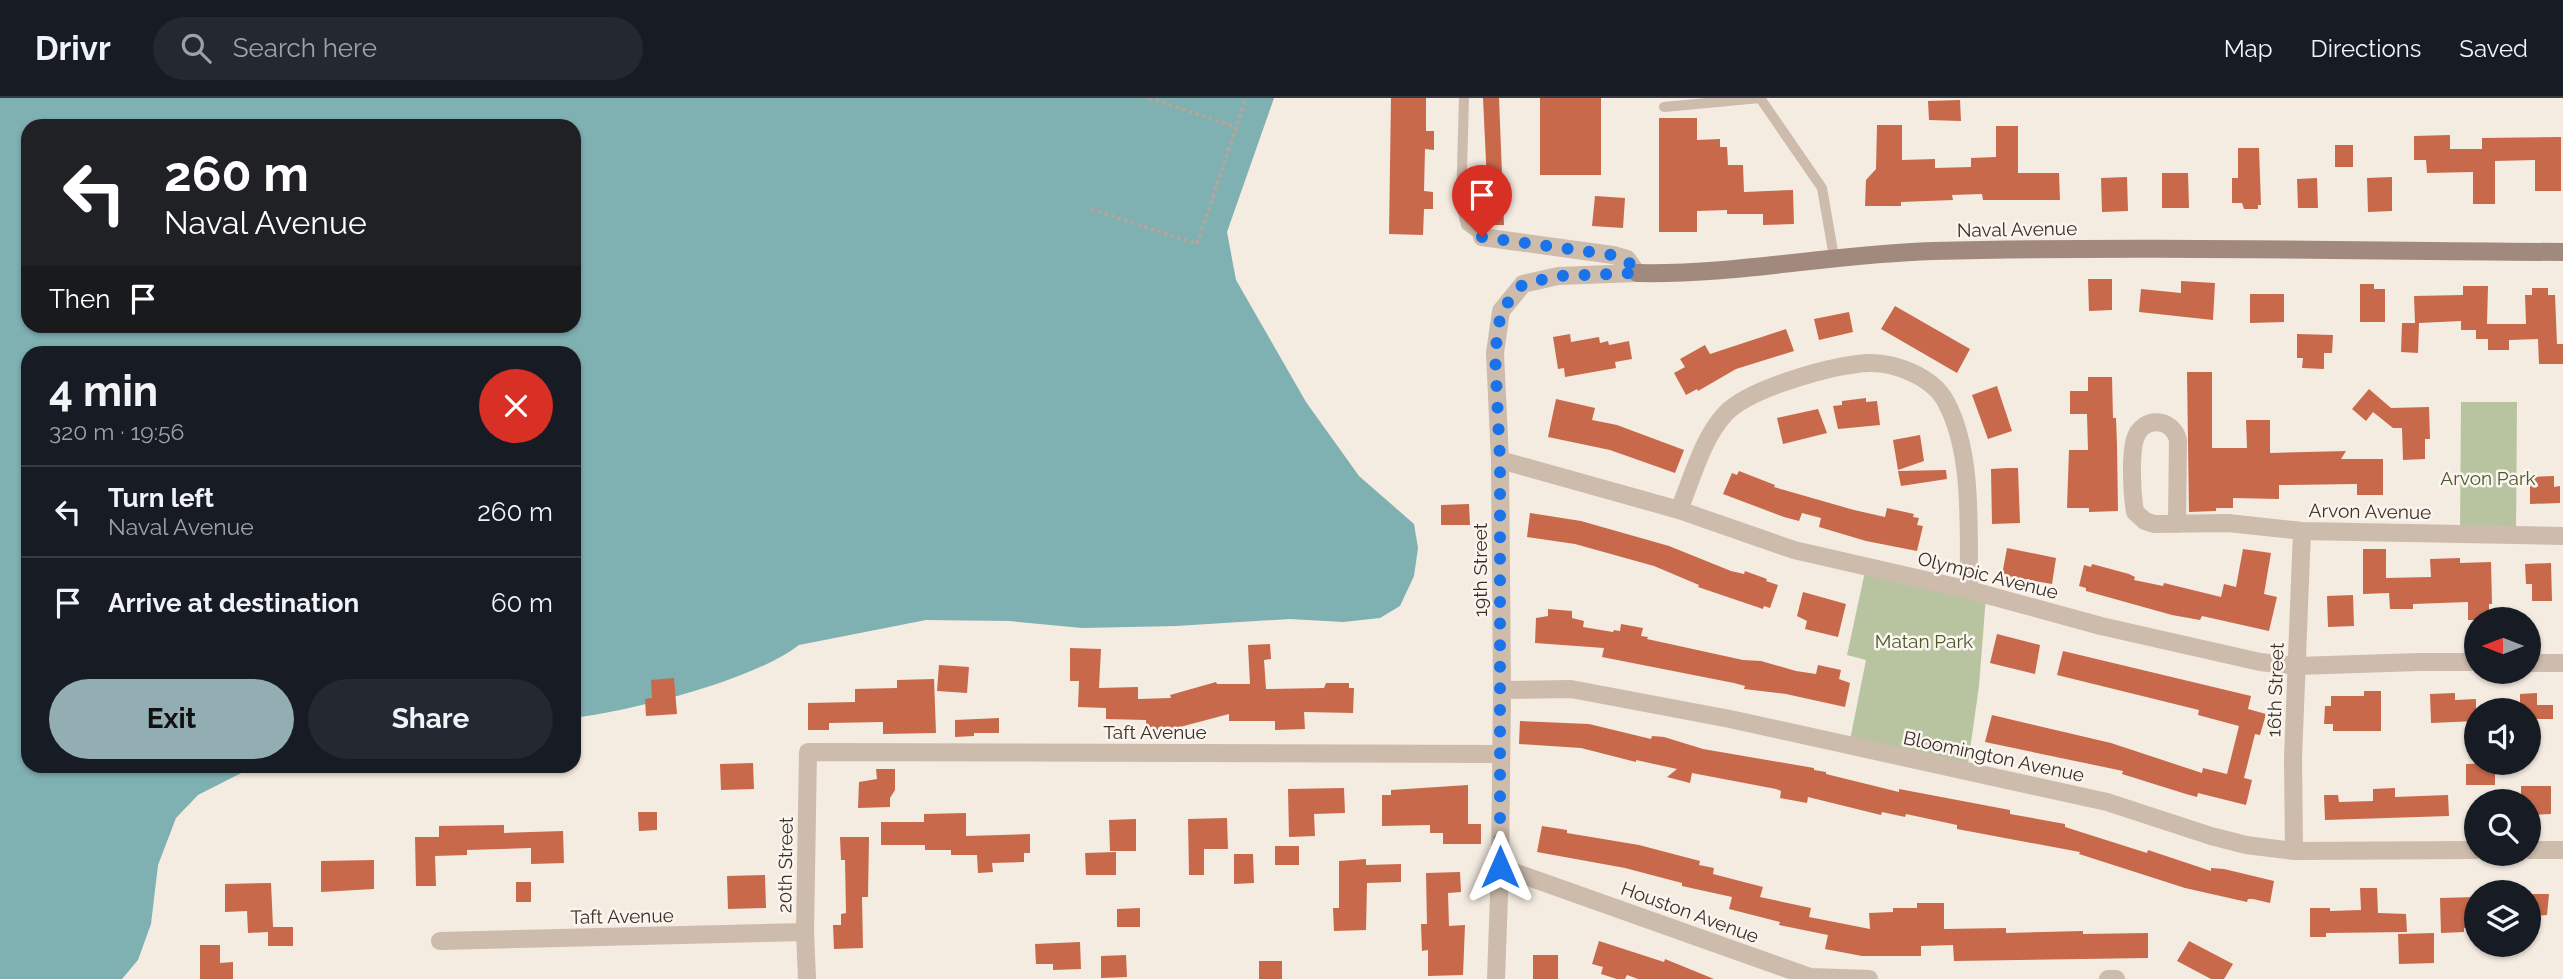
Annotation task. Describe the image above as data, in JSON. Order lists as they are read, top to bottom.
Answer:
{
  "streets": {
    "street": [
      "Naval Avenue",
      "Arvon Avenue",
      "19th Street",
      "Olympic Avenue",
      "16th Street",
      "Taft Avenue",
      "Bloomington Avenue",
      "20th Street",
      "Houston Avenue"
    ]
  },
  "crossings": [
    ["Naval Avenue", "19th Street"],
    ["Arvon Avenue", "16th Street"],
    ["19th Street", "Olympic Avenue"],
    ["19th Street", "Taft Avenue"],
    ["19th Street", "Bloomington Avenue"],
    ["19th Street", "Houston Avenue"],
    ["Olympic Avenue", "16th Street"],
    ["16th Street", "Bloomington Avenue"],
    ["Taft Avenue", "20th Street"]
  ],
  "parks": ["Arvon Park", "Matan Park"],
  "north": "left",
  "page": {
    "header": "Drivr",
    "search": "Search here",
    "nav": ["Map", "Directions", "Saved"],
    "turn": ["260 m", "Naval Avenue"],
    "then": "Then",
    "heading": ["4 min", "320 m · 19:56"],
    "list": [
      {
        "name": "Turn left",
        "note": "Naval Avenue",
        "value": "260 m"
      },
      {
        "name": "Arrive at destination",
        "value": "60 m"
      }
    ],
    "buttons": ["Exit", "Share"]
  }
}
